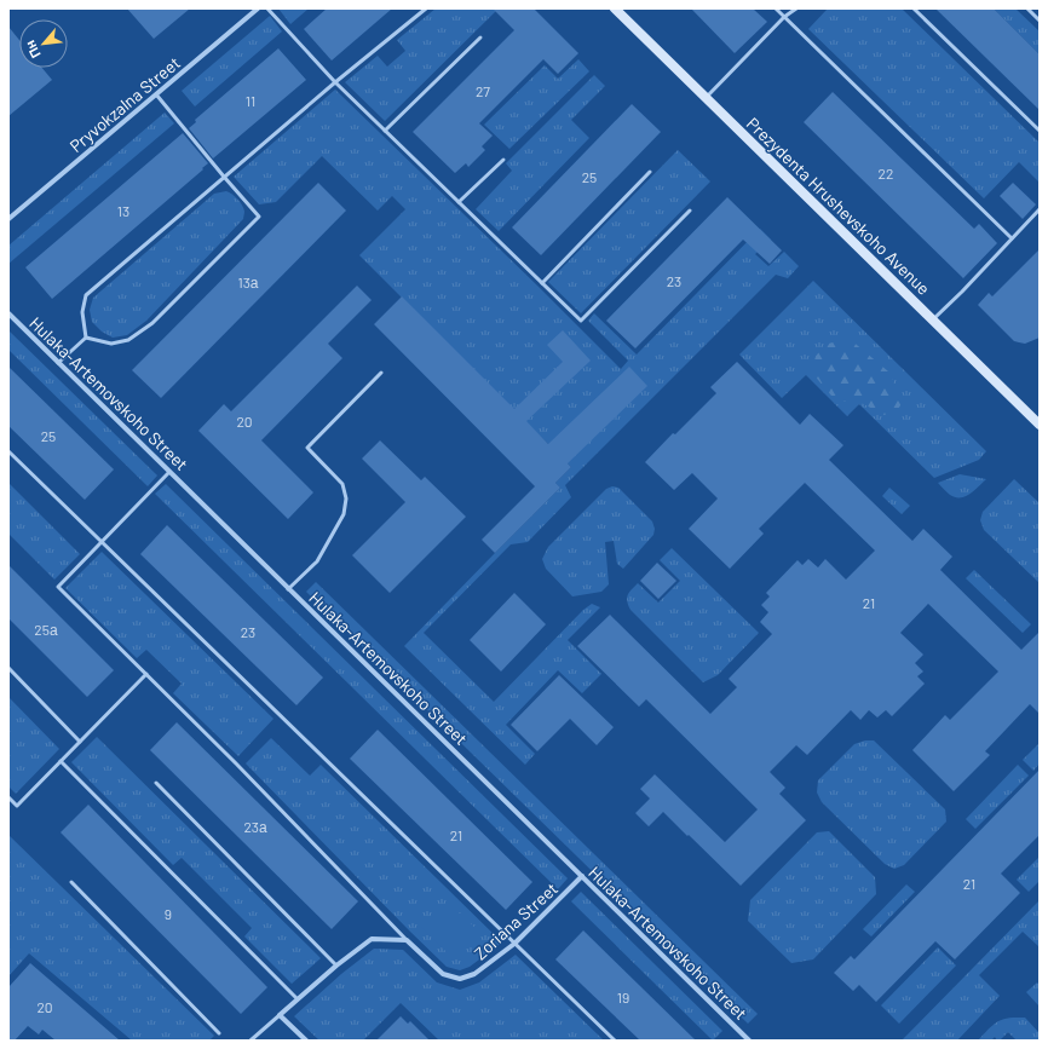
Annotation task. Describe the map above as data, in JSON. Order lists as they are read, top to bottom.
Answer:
{
  "streets": {
    "street": [
      "Pryvokzalna Street",
      "Prezydenta Hrushevskoho Avenue",
      "Hulaka-Artemovskoho Street",
      "Zoriana Street"
    ]
  },
  "crossings": [
    ["Hulaka-Artemovskoho Street", "Zoriana Street"]
  ],
  "house_numbers": [
    "27",
    "11",
    "22",
    "25",
    "13",
    "23",
    "13а",
    "20",
    "25",
    "21",
    "25а",
    "23",
    "23а",
    "21",
    "21",
    "9",
    "19",
    "20"
  ],
  "north": "bottom left"
}
